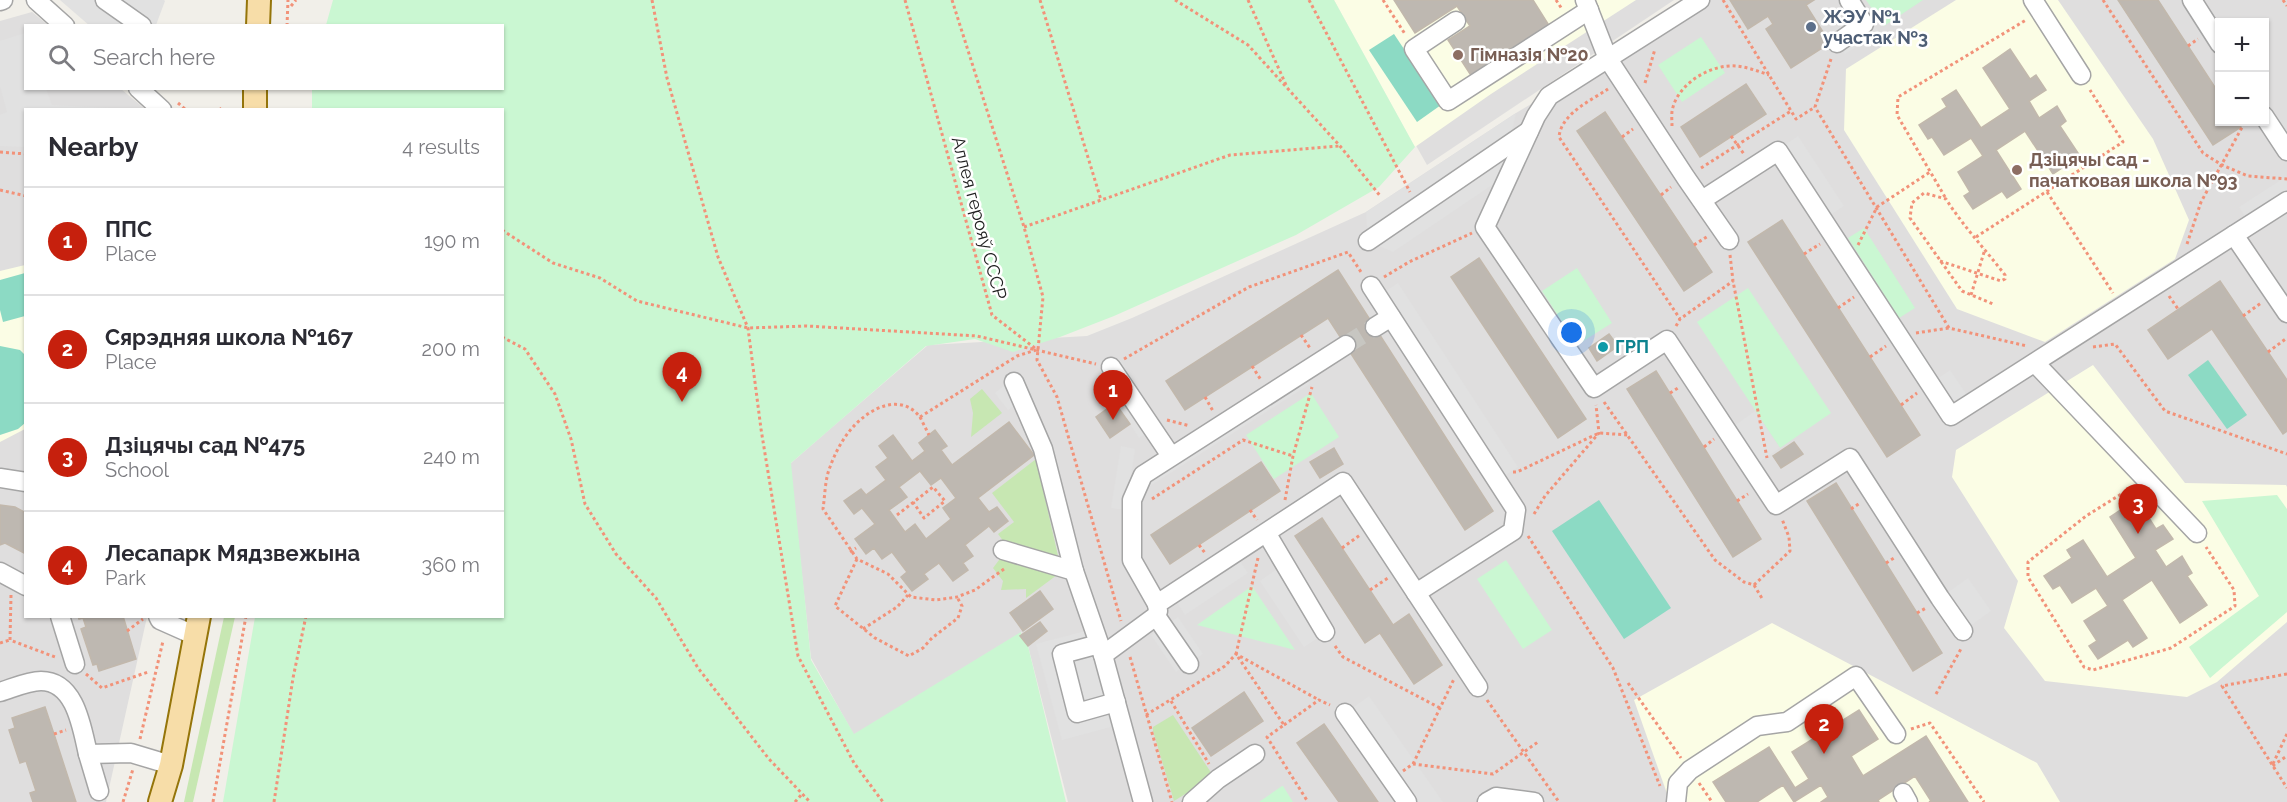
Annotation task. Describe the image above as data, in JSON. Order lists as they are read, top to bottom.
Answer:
{
  "streets": {
    "path": ["Аллея герояў СССР"]
  },
  "places": [
    "ЖЭУ №1 участак №3",
    "Гімназія №20",
    "Дзіцячы сад - пачатковая школа №93",
    "ГРП"
  ],
  "page": {
    "map_buttons": ["+", "−"],
    "search": "Search here",
    "heading": ["Nearby", "4 results"],
    "list": [
      {
        "mark": "1",
        "name": "ППС",
        "note": "Place",
        "value": "190 m"
      },
      {
        "mark": "2",
        "name": "Сярэдняя школа №167",
        "note": "Place",
        "value": "200 m"
      },
      {
        "mark": "3",
        "name": "Дзіцячы сад №475",
        "note": "School",
        "value": "240 m"
      },
      {
        "mark": "4",
        "name": "Лесапарк Мядзвежына",
        "note": "Park",
        "value": "360 m"
      }
    ],
    "pins": [
      "4",
      "1",
      "3",
      "2"
    ]
  }
}
